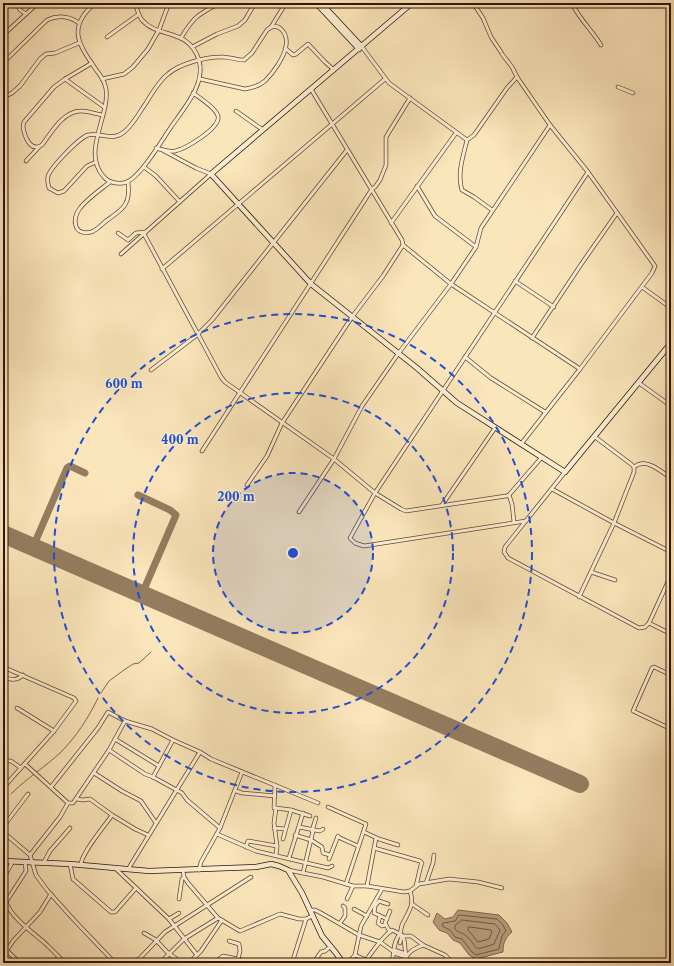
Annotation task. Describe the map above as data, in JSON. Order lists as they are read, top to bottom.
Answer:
{
  "rings": ["600 m", "400 m", "200 m"]
}
